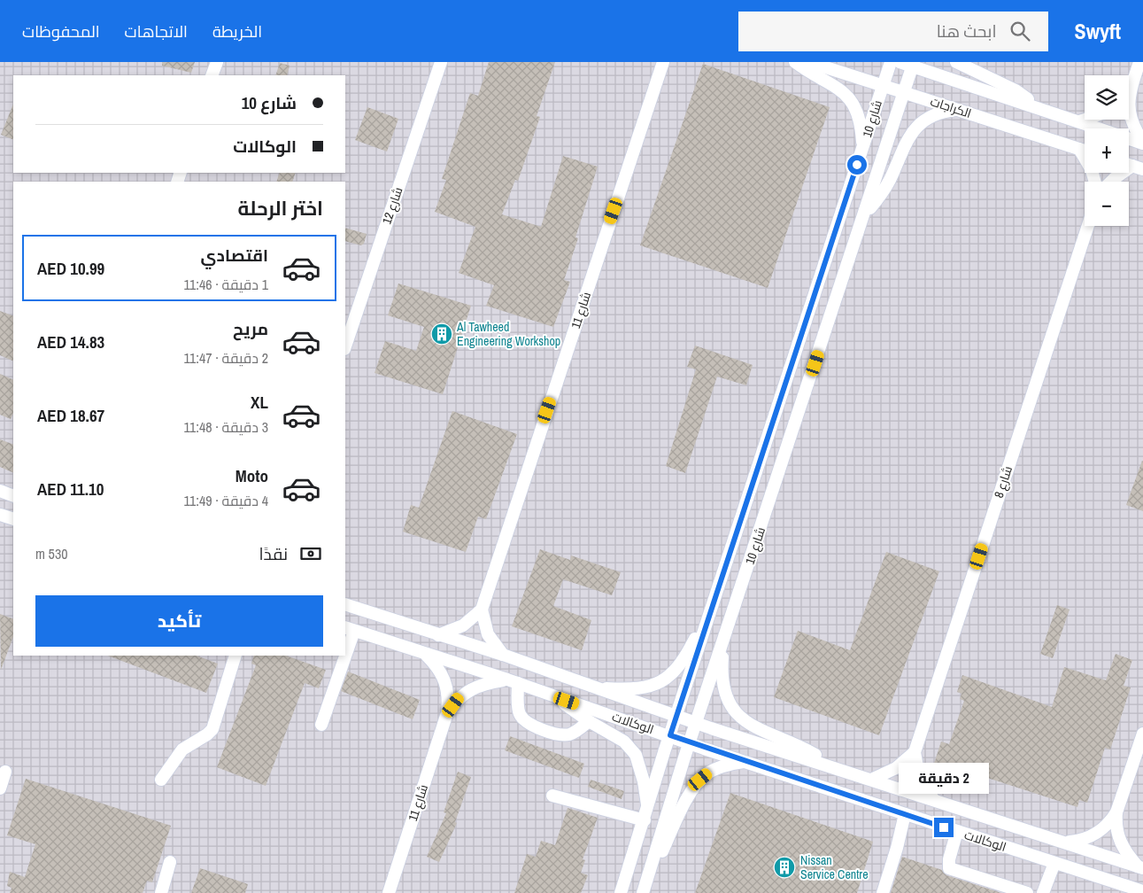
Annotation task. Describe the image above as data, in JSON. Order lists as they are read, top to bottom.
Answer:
{
  "streets": {
    "street": [
      "الكراجات",
      "شارع 10",
      "شارع 12",
      "شارع 11",
      "شارع 8",
      "الوكالات"
    ]
  },
  "crossings": [
    ["الكراجات", "شارع 10"],
    ["شارع 10", "الوكالات"],
    ["شارع 11", "الوكالات"],
    ["شارع 8", "الوكالات"]
  ],
  "places": {
    "building": ["Al Tawheed Engineering Workshop", "Nissan Service Centre"]
  },
  "page": {
    "header": "Swyft",
    "search": "ابحث هنا",
    "nav": ["الخريطة", "الاتجاهات", "المحفوظات"],
    "map_buttons": ["+", "−"],
    "banner": ["شارع 10", "الوكالات"],
    "heading": "اختر الرحلة",
    "list": [
      {
        "name": "اقتصادي",
        "note": "1 دقيقة · 11:46",
        "value": "AED 10.99"
      },
      {
        "name": "مريح",
        "note": "2 دقيقة · 11:47",
        "value": "AED 14.83"
      },
      {
        "name": "XL",
        "note": "3 دقيقة · 11:48",
        "value": "AED 18.67"
      },
      {
        "name": "Moto",
        "note": "4 دقيقة · 11:49",
        "value": "AED 11.10"
      }
    ],
    "pay": ["نقدًا", "530 m"],
    "buttons": "تأكيد",
    "bubble": "2 دقيقة"
  }
}
